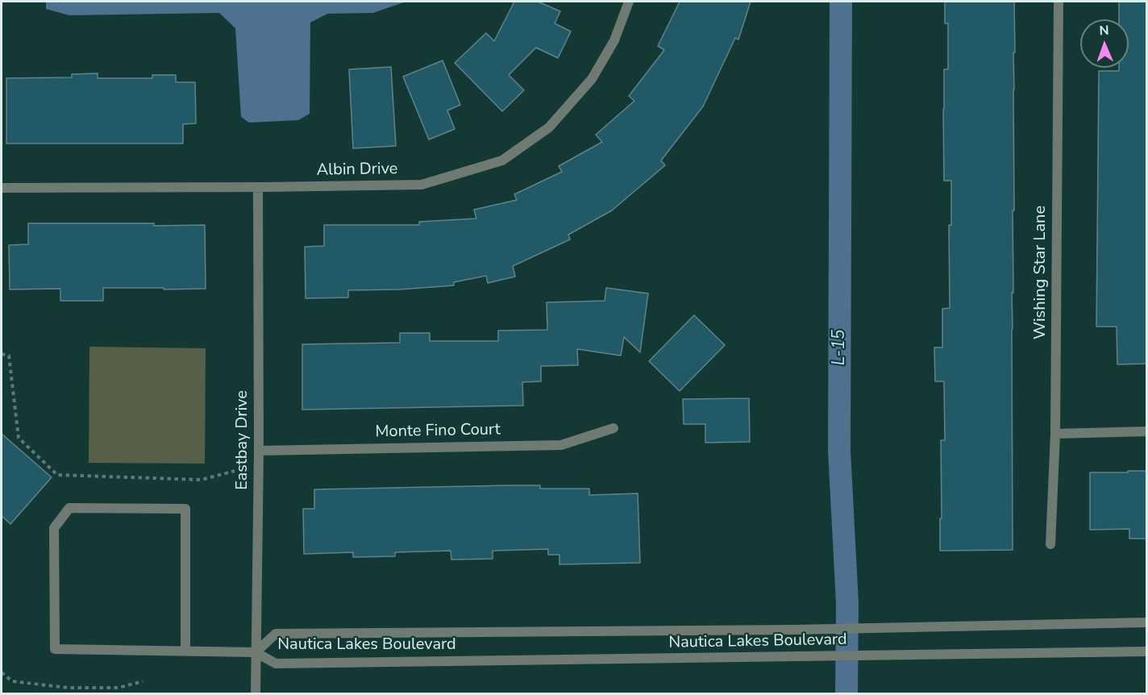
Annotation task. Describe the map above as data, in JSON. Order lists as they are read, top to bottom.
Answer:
{
  "streets": {
    "street": [
      "Albin Drive",
      "Wishing Star Lane",
      "Monte Fino Court",
      "Eastbay Drive",
      "Nautica Lakes Boulevard"
    ]
  },
  "crossings": [
    ["Albin Drive", "Eastbay Drive"],
    ["Monte Fino Court", "Eastbay Drive"],
    ["Eastbay Drive", "Nautica Lakes Boulevard"]
  ],
  "water": ["L-15"],
  "north": "top"
}
